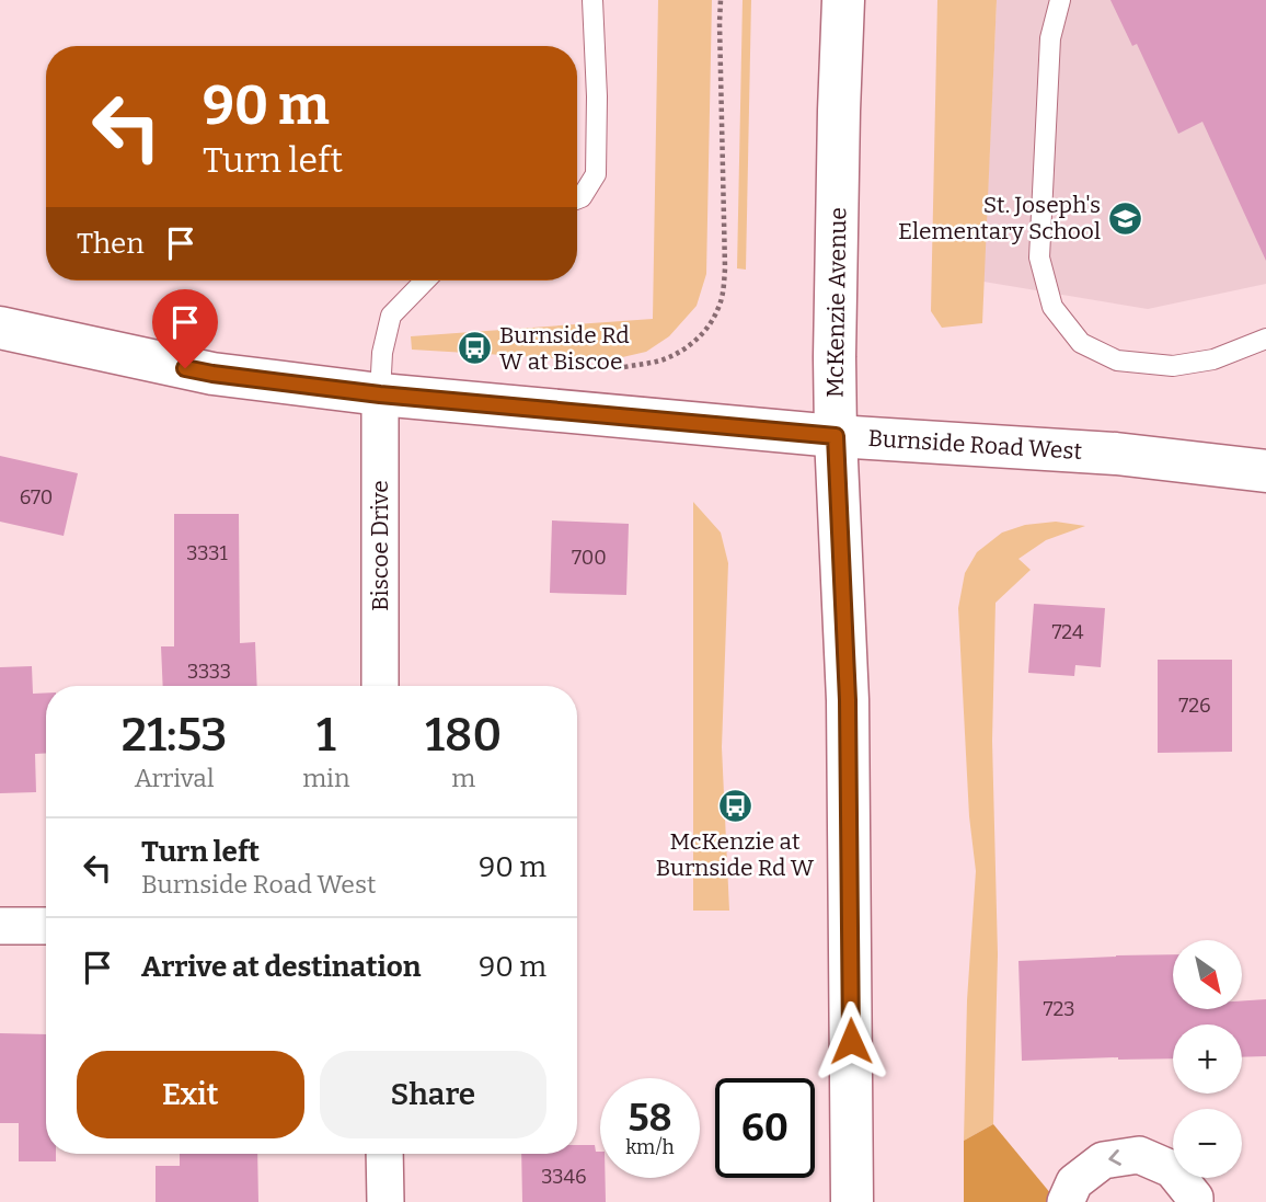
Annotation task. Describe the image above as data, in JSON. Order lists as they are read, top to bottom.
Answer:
{
  "streets": {
    "street": ["McKenzie Avenue", "Burnside Road West", "Biscoe Drive"]
  },
  "crossings": [
    ["McKenzie Avenue", "Burnside Road West"],
    ["Burnside Road West", "Biscoe Drive"]
  ],
  "places": {
    "school or university": ["St. Joseph's Elementary School"],
    "bus stop": ["Burnside Rd W at Biscoe", "McKenzie at Burnside Rd W"]
  },
  "house_numbers": [
    "670",
    "3331",
    "700",
    "724",
    "3333",
    "726",
    "723",
    "3346"
  ],
  "north": "bottom right",
  "page": {
    "turn": ["90 m", "Turn left"],
    "then": "Then",
    "eta": [
      "21:53",
      "Arrival",
      "1",
      "min",
      "180",
      "m"
    ],
    "list": [
      {
        "name": "Turn left",
        "note": "Burnside Road West",
        "value": "90 m"
      },
      {
        "name": "Arrive at destination",
        "value": "90 m"
      }
    ],
    "map_buttons": ["+", "−"],
    "buttons": ["Exit", "Share"],
    "speed": "58 km/h",
    "limit": "60"
  }
}
